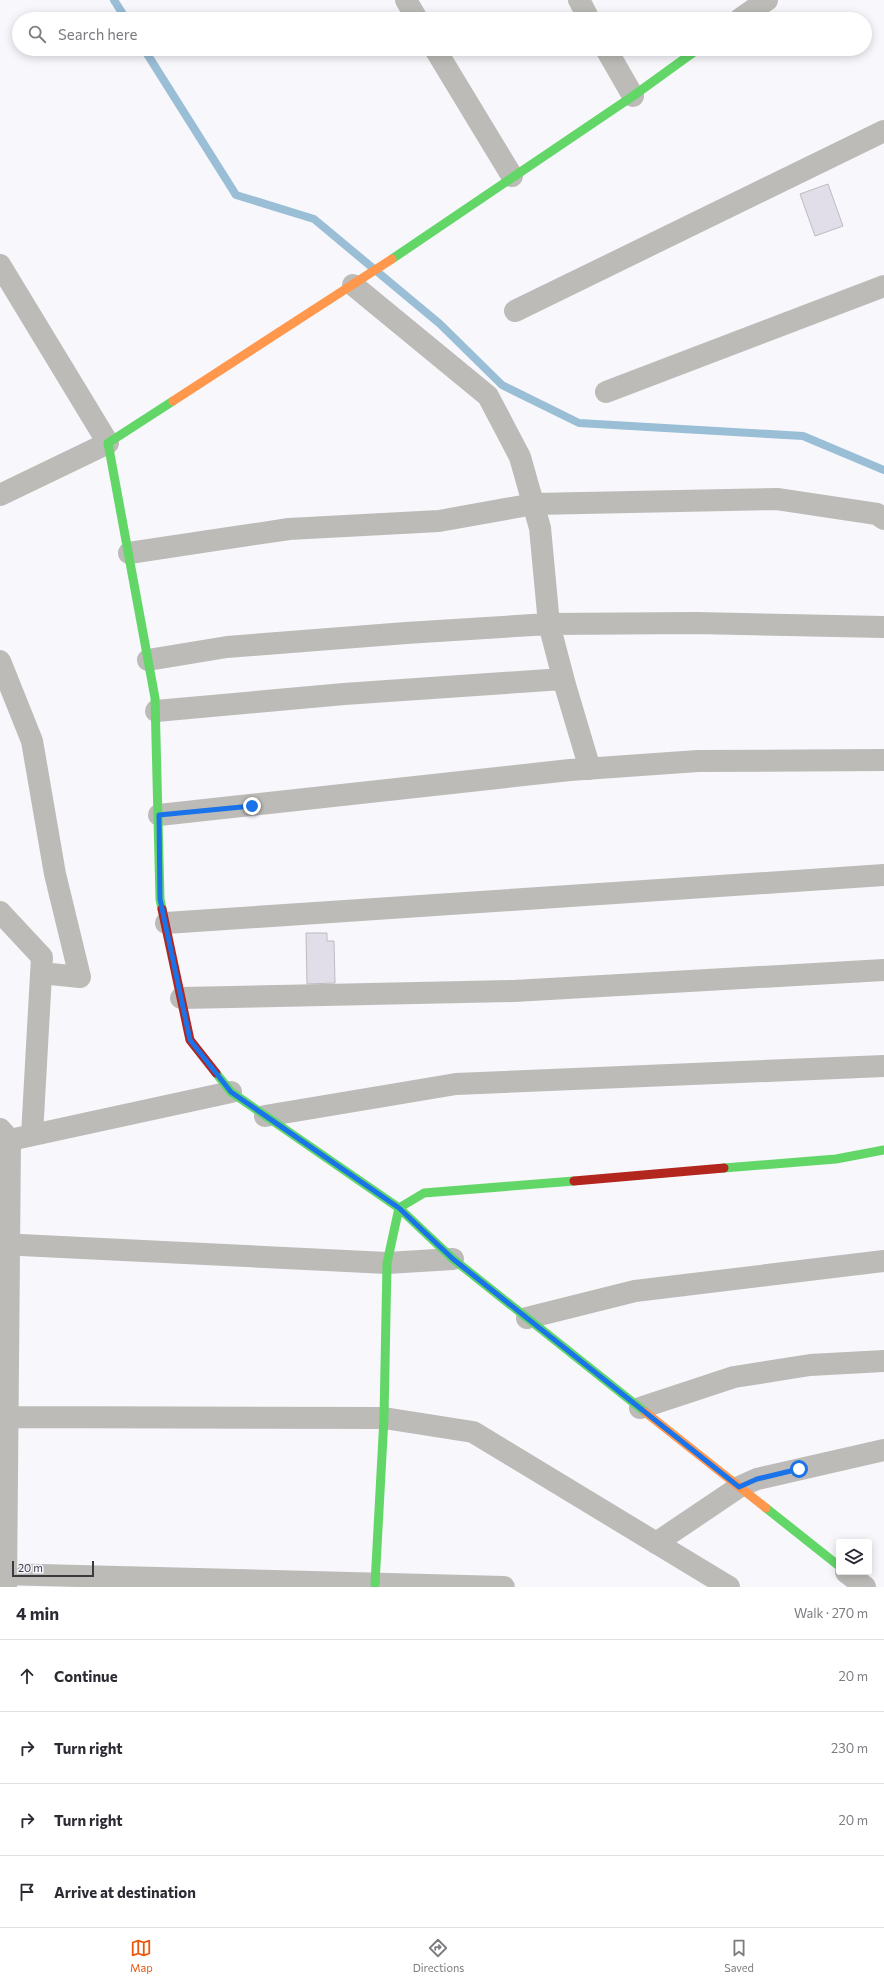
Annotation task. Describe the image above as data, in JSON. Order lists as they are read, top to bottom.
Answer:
{
  "scale_bar": "20 m",
  "page": {
    "search": "Search here",
    "scale": "20 m",
    "heading": ["4 min", "Walk · 270 m"],
    "list": [
      ["Continue", "20 m"],
      ["Turn right", "230 m"],
      ["Turn right", "20 m"],
      "Arrive at destination"
    ],
    "nav": ["Map", "Directions", "Saved"]
  }
}
